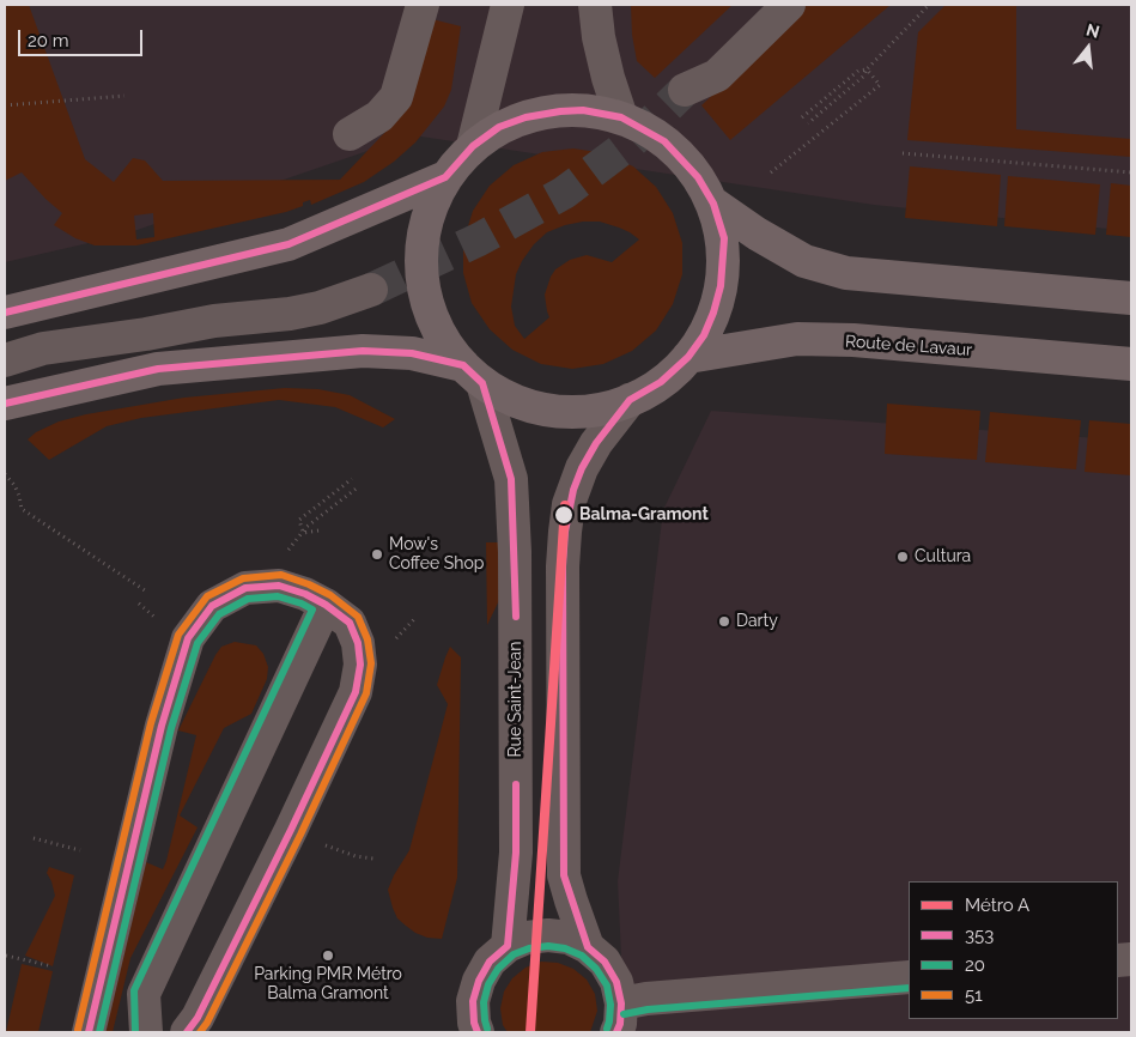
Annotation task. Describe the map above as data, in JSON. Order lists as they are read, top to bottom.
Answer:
{
  "streets": {
    "main road": ["Route de Lavaur"],
    "street": ["Rue Saint-Jean"]
  },
  "places": [
    "Balma-Gramont",
    "Mow's Coffee Shop",
    "Cultura",
    "Darty",
    "Parking PMR Métro Balma Gramont"
  ],
  "lines": [
    "transit line 353",
    "metro line A",
    "transit line 51",
    "transit line 20"
  ],
  "legend": [
    "Métro A",
    "353",
    "20",
    "51"
  ],
  "scale_bar": "20 m",
  "north": "top"
}
